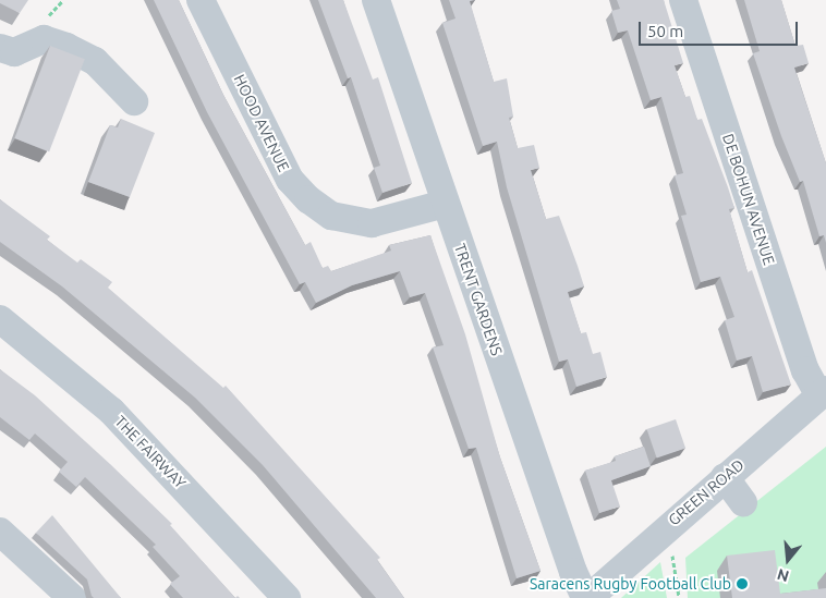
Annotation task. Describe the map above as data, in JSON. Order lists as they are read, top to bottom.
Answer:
{
  "streets": {
    "street": [
      "HOOD AVENUE",
      "DE BOHUN AVENUE",
      "TRENT GARDENS",
      "THE FAIRWAY",
      "GREEN ROAD"
    ]
  },
  "crossings": [
    ["HOOD AVENUE", "TRENT GARDENS"],
    ["DE BOHUN AVENUE", "GREEN ROAD"],
    ["TRENT GARDENS", "GREEN ROAD"]
  ],
  "places": ["Saracens Rugby Football Club"],
  "scale_bar": "50 m",
  "north": "bottom"
}
